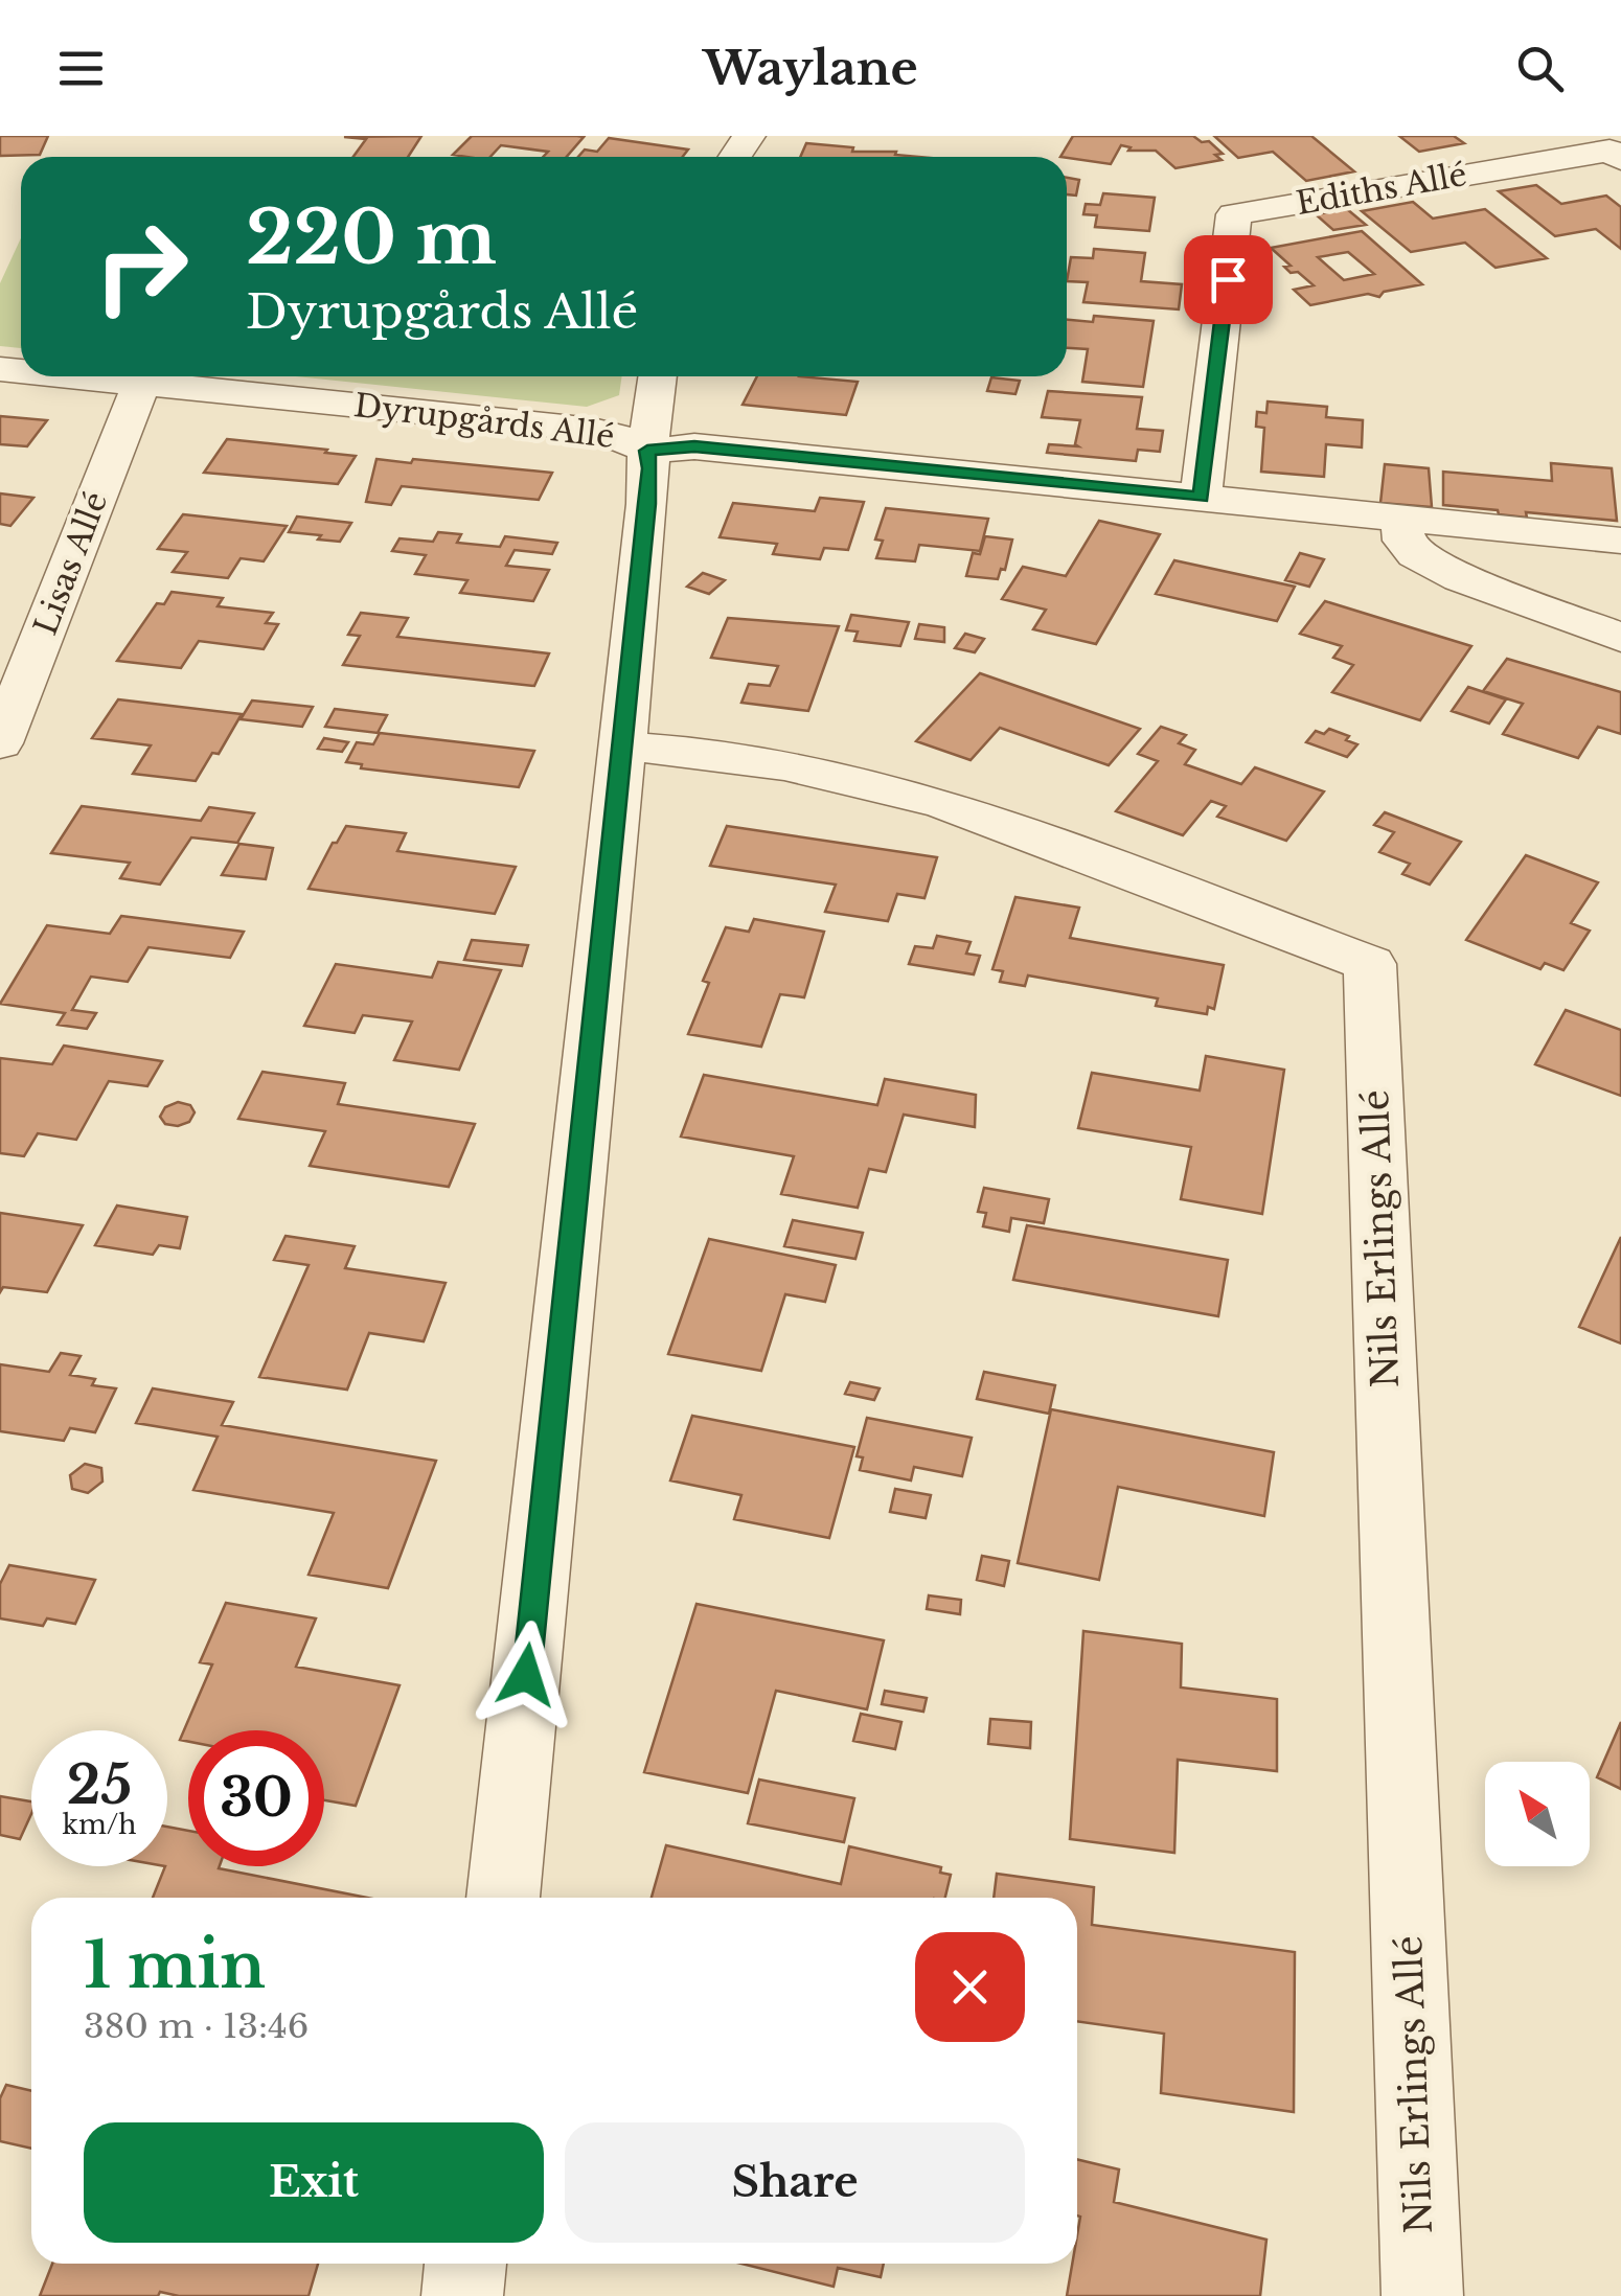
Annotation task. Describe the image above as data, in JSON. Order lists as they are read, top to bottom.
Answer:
{
  "streets": {
    "street": [
      "Ediths Allé",
      "Dyrupgårds Allé",
      "Lisas Allé",
      "Nils Erlings Allé"
    ]
  },
  "crossings": [
    ["Ediths Allé", "Dyrupgårds Allé"],
    ["Dyrupgårds Allé", "Lisas Allé"]
  ],
  "north": "top left",
  "page": {
    "header": "Waylane",
    "turn": ["220 m", "Dyrupgårds Allé"],
    "speed": "25 km/h",
    "limit": "30",
    "heading": ["1 min", "380 m · 13:46"],
    "buttons": ["Exit", "Share"]
  }
}
